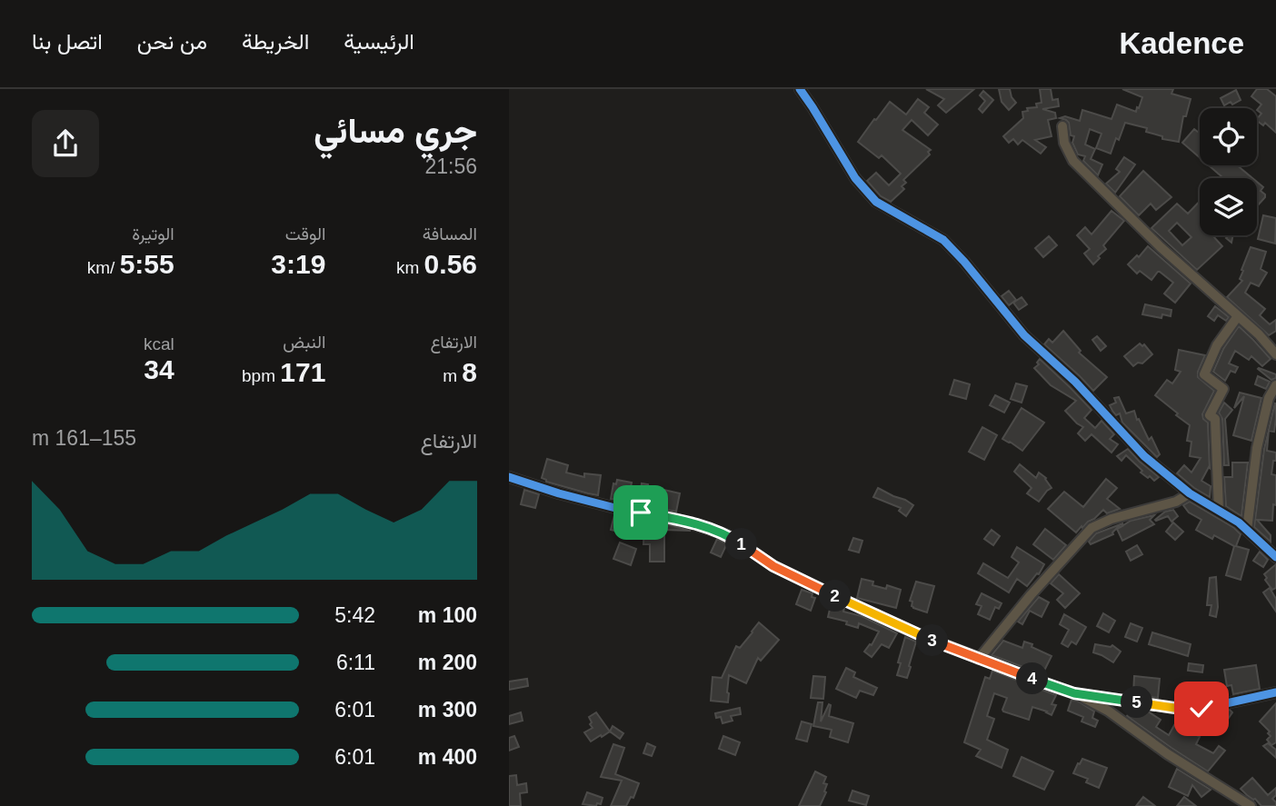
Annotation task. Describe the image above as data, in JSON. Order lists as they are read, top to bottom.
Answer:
{
  "page": {
    "header": "Kadence",
    "nav": [
      "الرئيسية",
      "الخريطة",
      "من نحن",
      "اتصل بنا"
    ],
    "heading": ["جري مسائي", "21:56"],
    "stats": [
      ["المسافة", "0.56 km"],
      ["الوقت", "3:19"],
      ["الوتيرة", "5:55 /km"],
      ["الارتفاع", "8 m"],
      ["النبض", "171 bpm"],
      ["kcal", "34"]
    ],
    "chart": ["الارتفاع", "155–161 m"],
    "pins": [
      "1",
      "2",
      "3",
      "4",
      "5"
    ],
    "list": [
      {
        "name": "100 m",
        "note": "5:42"
      },
      {
        "name": "200 m",
        "note": "6:11"
      },
      {
        "name": "300 m",
        "note": "6:01"
      },
      {
        "name": "400 m",
        "note": "6:01"
      }
    ]
  }
}
